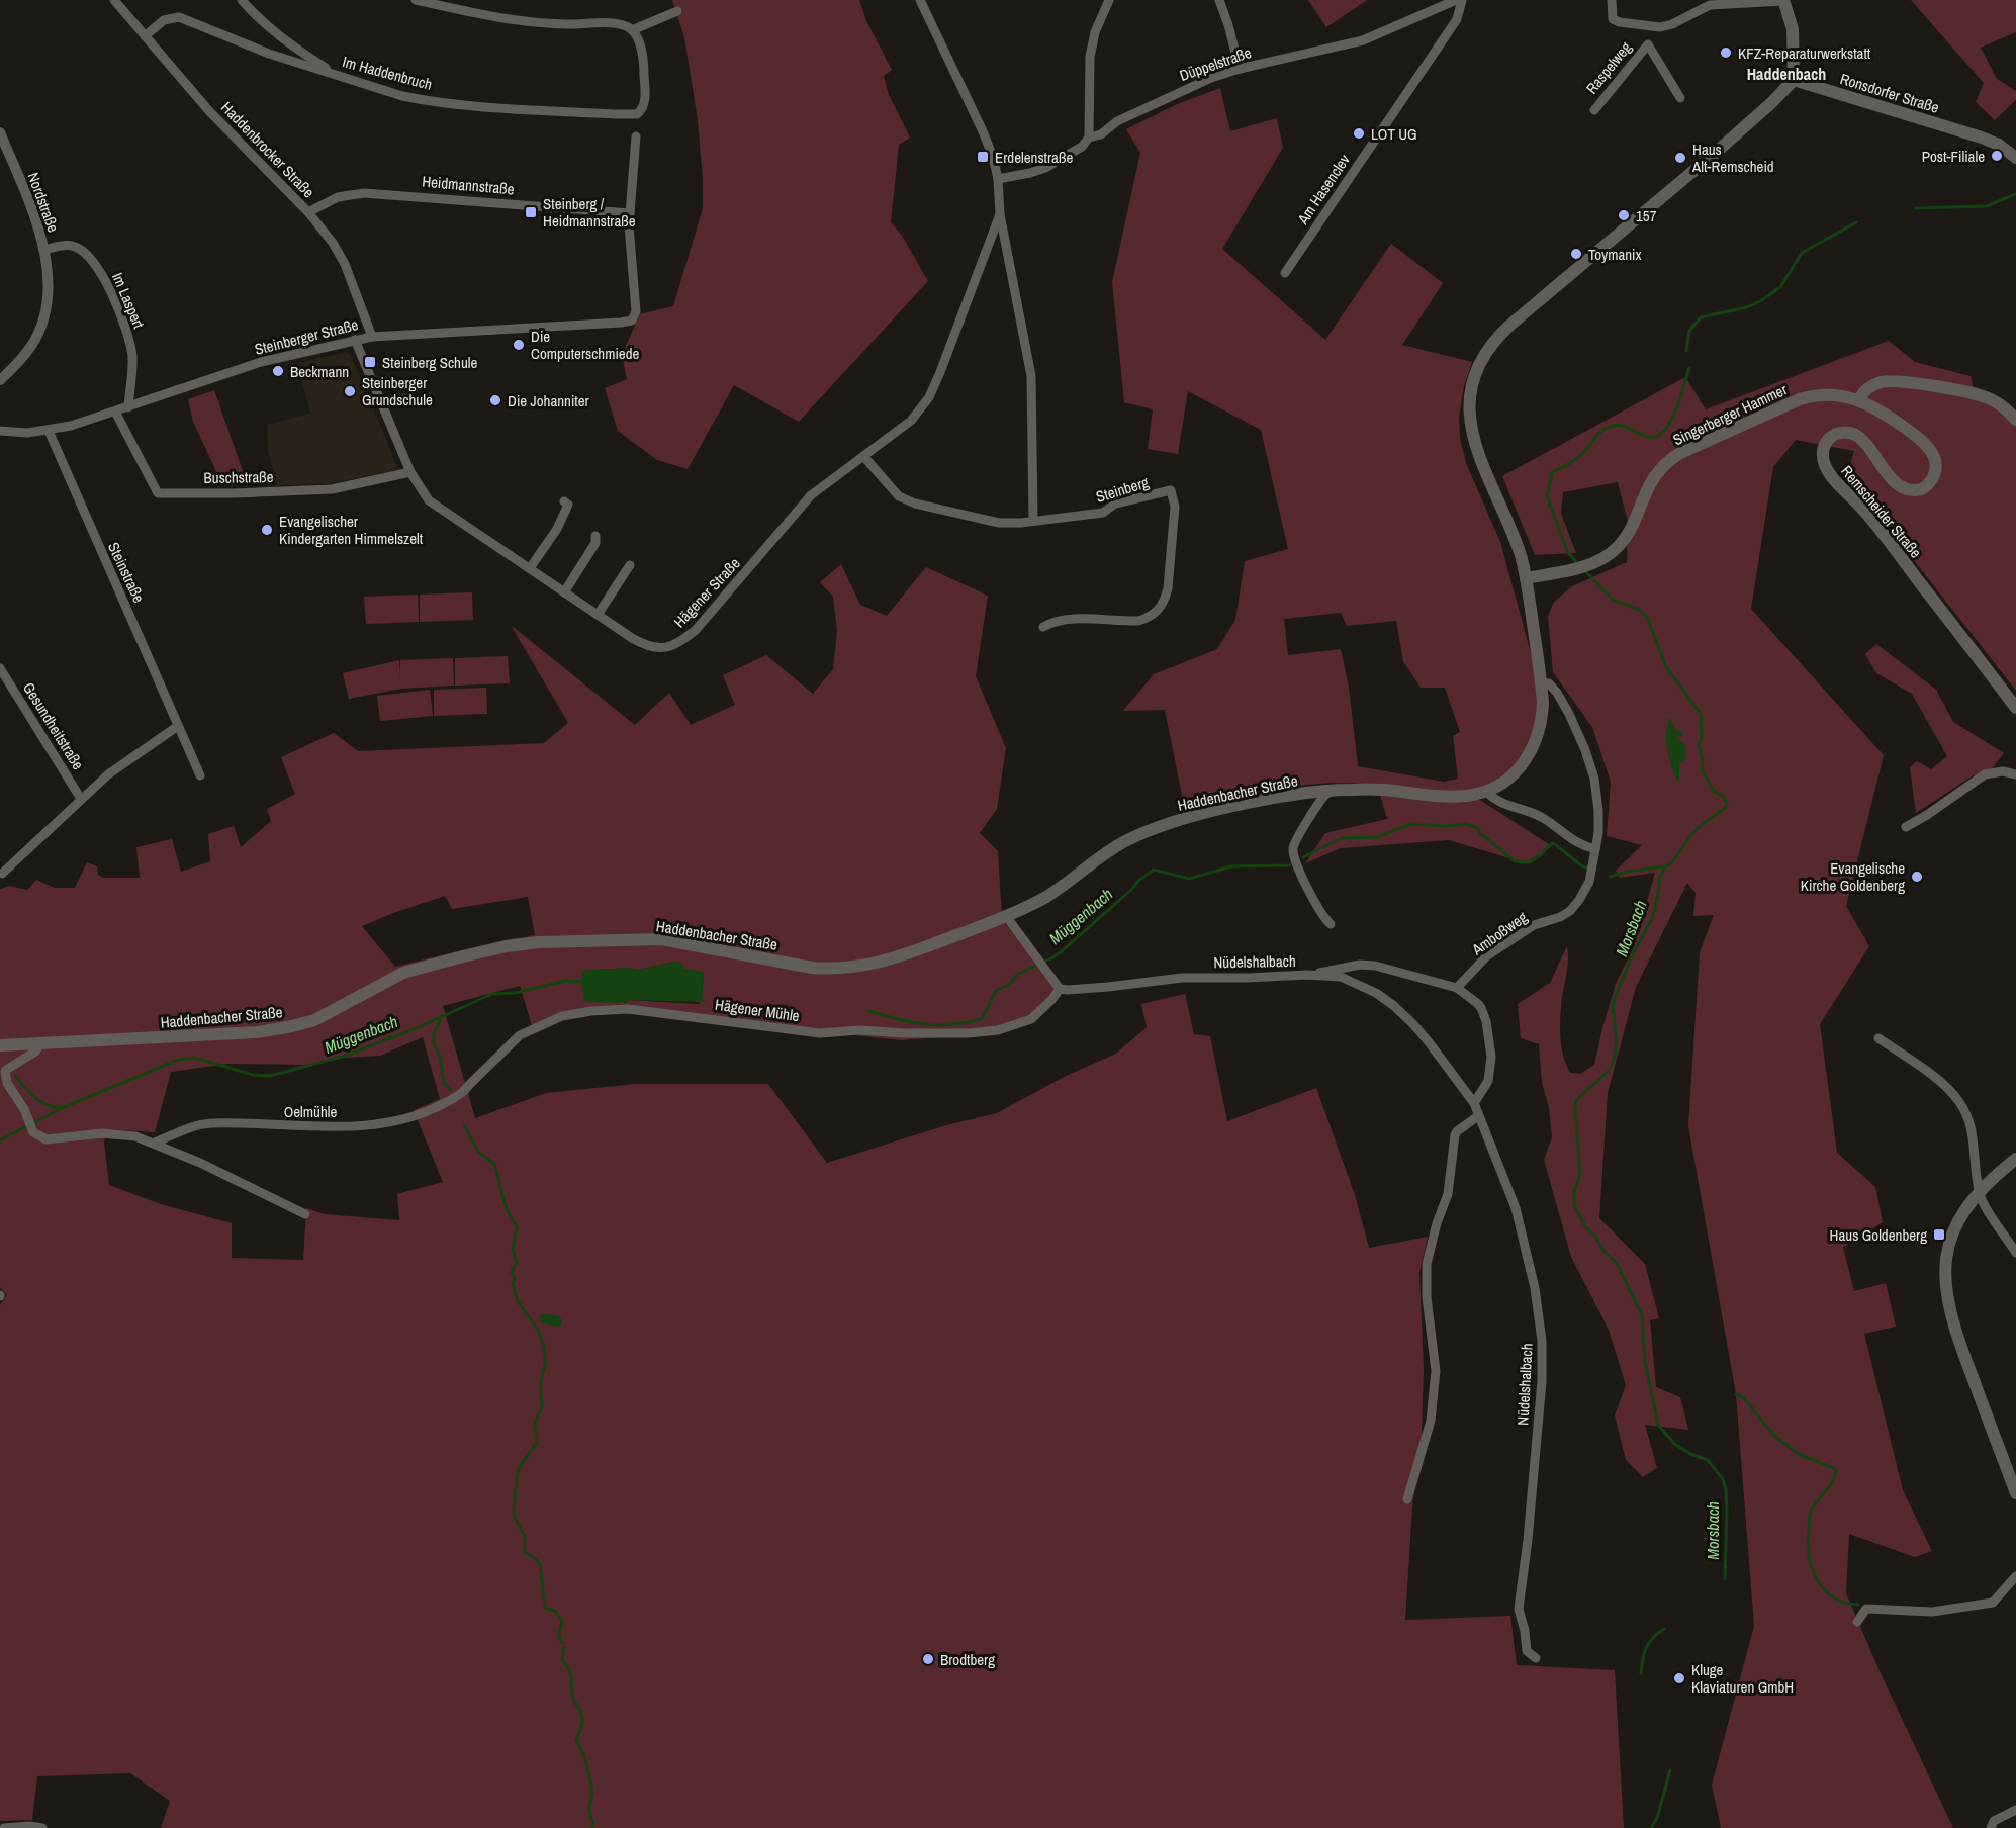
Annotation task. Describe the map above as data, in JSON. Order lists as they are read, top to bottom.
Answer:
{
  "streets": {
    "main road": [
      "Ronsdorfer Straße",
      "Singerberger Hammer",
      "Remscheider Straße",
      "Haddenbacher Straße"
    ],
    "street": [
      "Düppelstraße",
      "Raspelweg",
      "Im Haddenbruch",
      "Haddenbrocker Straße",
      "Heidmannstraße",
      "Am Hasenclev",
      "Nordstraße",
      "Im Laspert",
      "Steinberger Straße",
      "Buschstraße",
      "Steinberg",
      "Steinstraße",
      "Hägener Straße",
      "Gesundheitstraße",
      "Amboßweg",
      "Nüdelshalbach",
      "Hägener Mühle",
      "Oelmühle"
    ]
  },
  "crossings": [
    ["Im Haddenbruch", "Haddenbrocker Straße"],
    ["Ronsdorfer Straße", "Haddenbacher Straße"],
    ["Haddenbrocker Straße", "Heidmannstraße"],
    ["Haddenbrocker Straße", "Steinberger Straße"],
    ["Heidmannstraße", "Steinberger Straße"],
    ["Nordstraße", "Im Laspert"],
    ["Im Laspert", "Steinberger Straße"],
    ["Steinberger Straße", "Buschstraße"],
    ["Steinberger Straße", "Steinstraße"],
    ["Steinberger Straße", "Hägener Straße"],
    ["Singerberger Hammer", "Remscheider Straße"],
    ["Singerberger Hammer", "Haddenbacher Straße"],
    ["Buschstraße", "Hägener Straße"],
    ["Steinberg", "Hägener Straße"],
    ["Haddenbacher Straße", "Amboßweg"],
    ["Nüdelshalbach", "Hägener Mühle"],
    ["Hägener Mühle", "Oelmühle"]
  ],
  "districts": ["Haddenbach"],
  "water": ["Müggenbach", "Morsbach"],
  "places": {
    "other": [
      "KFZ-Reparaturwerkstatt",
      "LOT UG",
      "Post-Filiale",
      "Haus Alt-Remscheid",
      "157",
      "Toymanix",
      "Die Computerschmiede",
      "Beckmann",
      "Steinberger Grundschule",
      "Die Johanniter",
      "Evangelischer Kindergarten Himmelszelt",
      "Evangelische Kirche Goldenberg",
      "Brodtberg",
      "Kluge Klaviaturen GmbH"
    ],
    "transit": [
      "Erdelenstraße",
      "Steinberg / Heidmannstraße",
      "Steinberg Schule",
      "Haus Goldenberg"
    ]
  }
}
